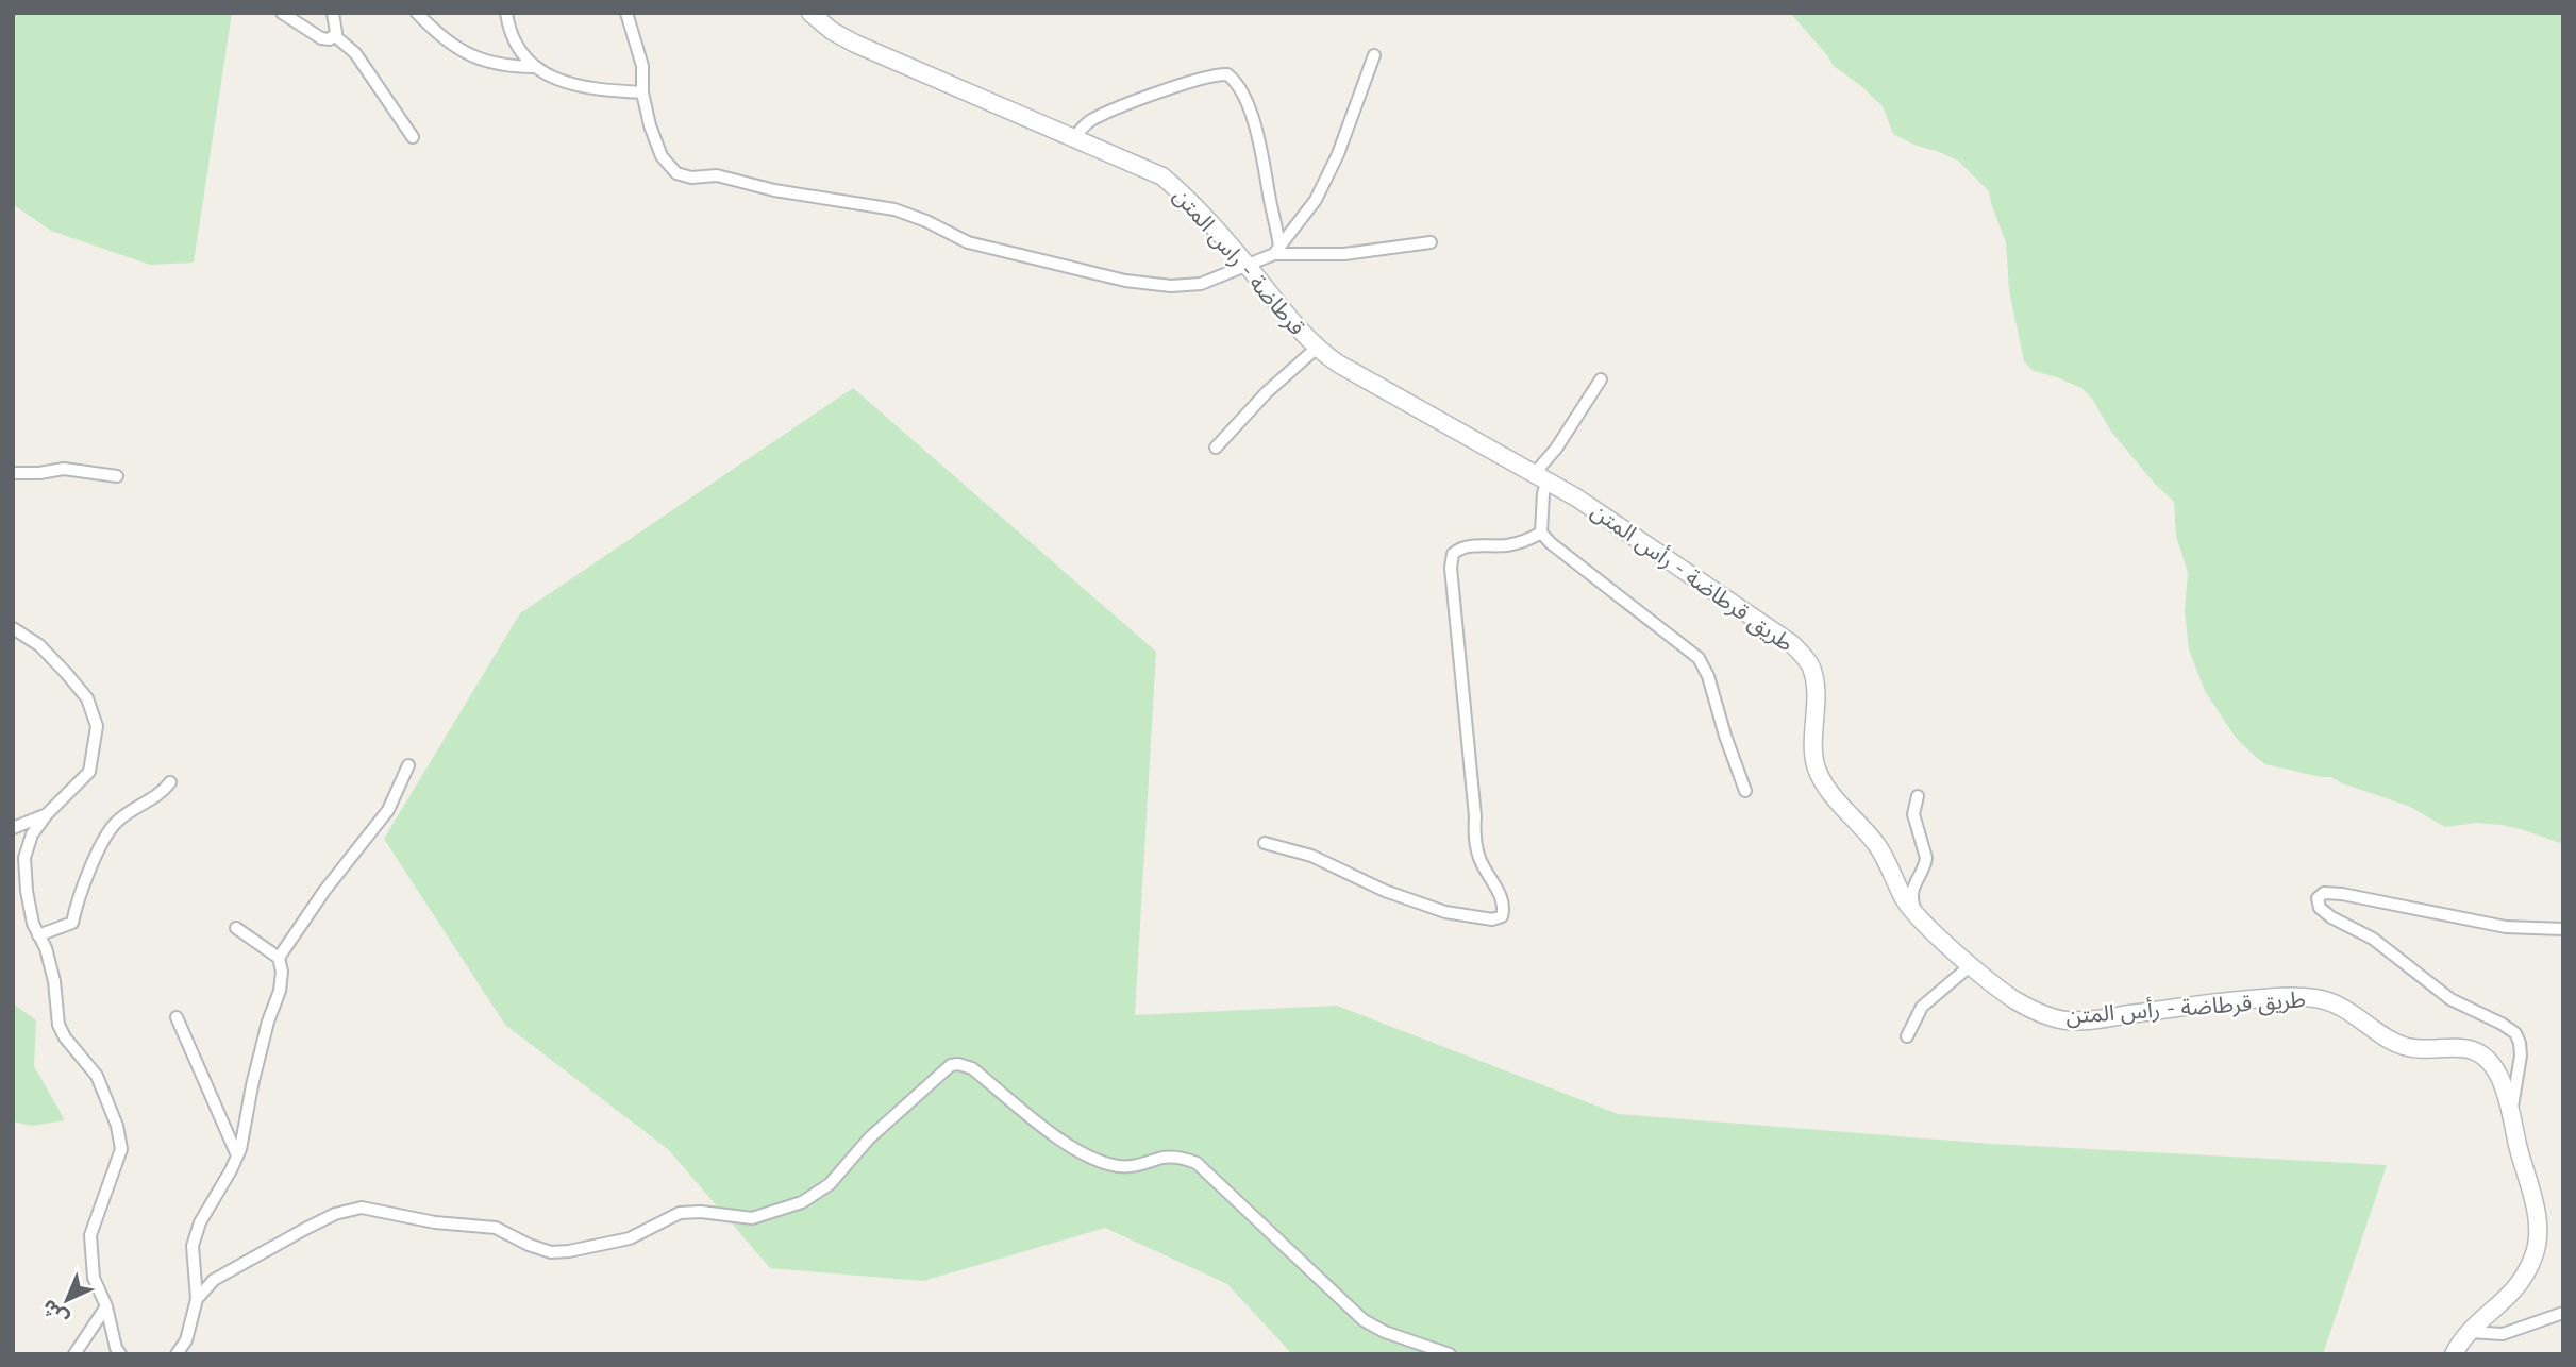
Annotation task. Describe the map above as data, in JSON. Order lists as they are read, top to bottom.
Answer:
{
  "streets": {
    "main road": ["قرطاضة - راس المتن", "طريق قرطاضة - رأس المتن"]
  },
  "crossings": [
    ["قرطاضة - راس المتن", "طريق قرطاضة - رأس المتن"]
  ],
  "north": "bottom left"
}
